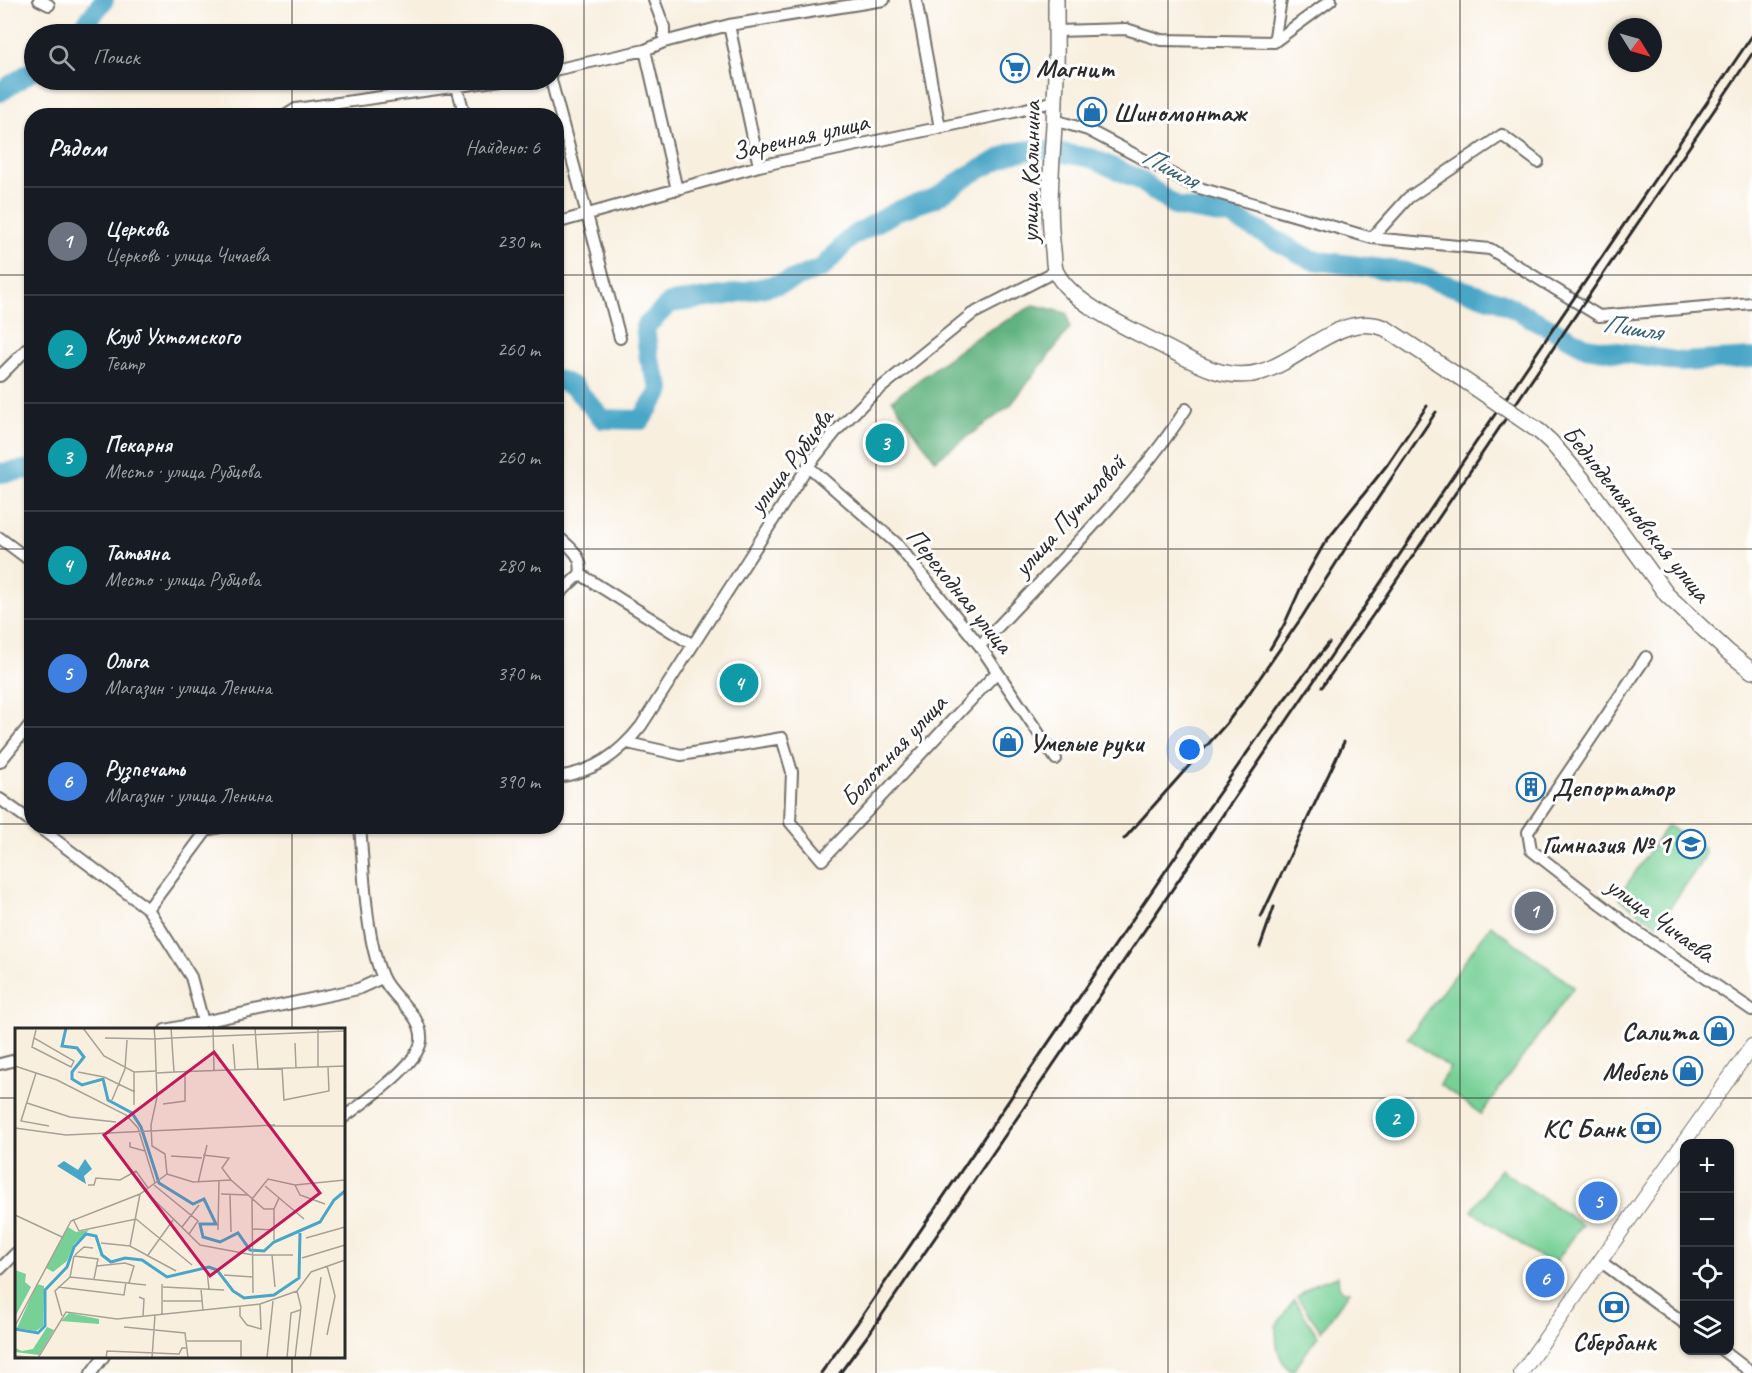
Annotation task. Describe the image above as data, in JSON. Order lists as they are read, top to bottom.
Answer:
{
  "streets": {
    "main road": ["улица Калинина", "Беднодемьяновская улица"],
    "street": [
      "Заречная улица",
      "улица Рубцова",
      "улица Путиловой",
      "Переходная улица",
      "Болотная улица",
      "улица Чичаева"
    ]
  },
  "crossings": [
    ["Заречная улица", "улица Калинина"],
    ["улица Калинина", "улица Рубцова"],
    ["улица Калинина", "Беднодемьяновская улица"],
    ["улица Рубцова", "Беднодемьяновская улица"],
    ["улица Рубцова", "Переходная улица"],
    ["улица Рубцова", "Болотная улица"],
    ["улица Путиловой", "Переходная улица"],
    ["Переходная улица", "Болотная улица"]
  ],
  "water": ["Пишля"],
  "places": {
    "supermarket": ["Магнит"],
    "shop": [
      "Шиномонтаж",
      "Умелые руки",
      "Салита",
      "Мебель"
    ],
    "building": ["Депортатор"],
    "school or university": ["Гимназия № 1"],
    "bank": ["КС Банк", "Сбербанк"]
  },
  "north": "bottom right",
  "page": {
    "search": "Поиск",
    "heading": ["Рядом", "Найдено: 6"],
    "list": [
      {
        "mark": "1",
        "name": "Церковь",
        "note": "Церковь · улица Чичаева",
        "value": "230 m"
      },
      {
        "mark": "2",
        "name": "Клуб Ухтомского",
        "note": "Театр",
        "value": "260 m"
      },
      {
        "mark": "3",
        "name": "Пекарня",
        "note": "Место · улица Рубцова",
        "value": "260 m"
      },
      {
        "mark": "4",
        "name": "Татьяна",
        "note": "Место · улица Рубцова",
        "value": "280 m"
      },
      {
        "mark": "5",
        "name": "Ольга",
        "note": "Магазин · улица Ленина",
        "value": "370 m"
      },
      {
        "mark": "6",
        "name": "Рузпечать",
        "note": "Магазин · улица Ленина",
        "value": "390 m"
      }
    ],
    "pins": [
      "3",
      "4",
      "1",
      "2",
      "5",
      "6"
    ],
    "map_buttons": ["+", "−"]
  }
}
